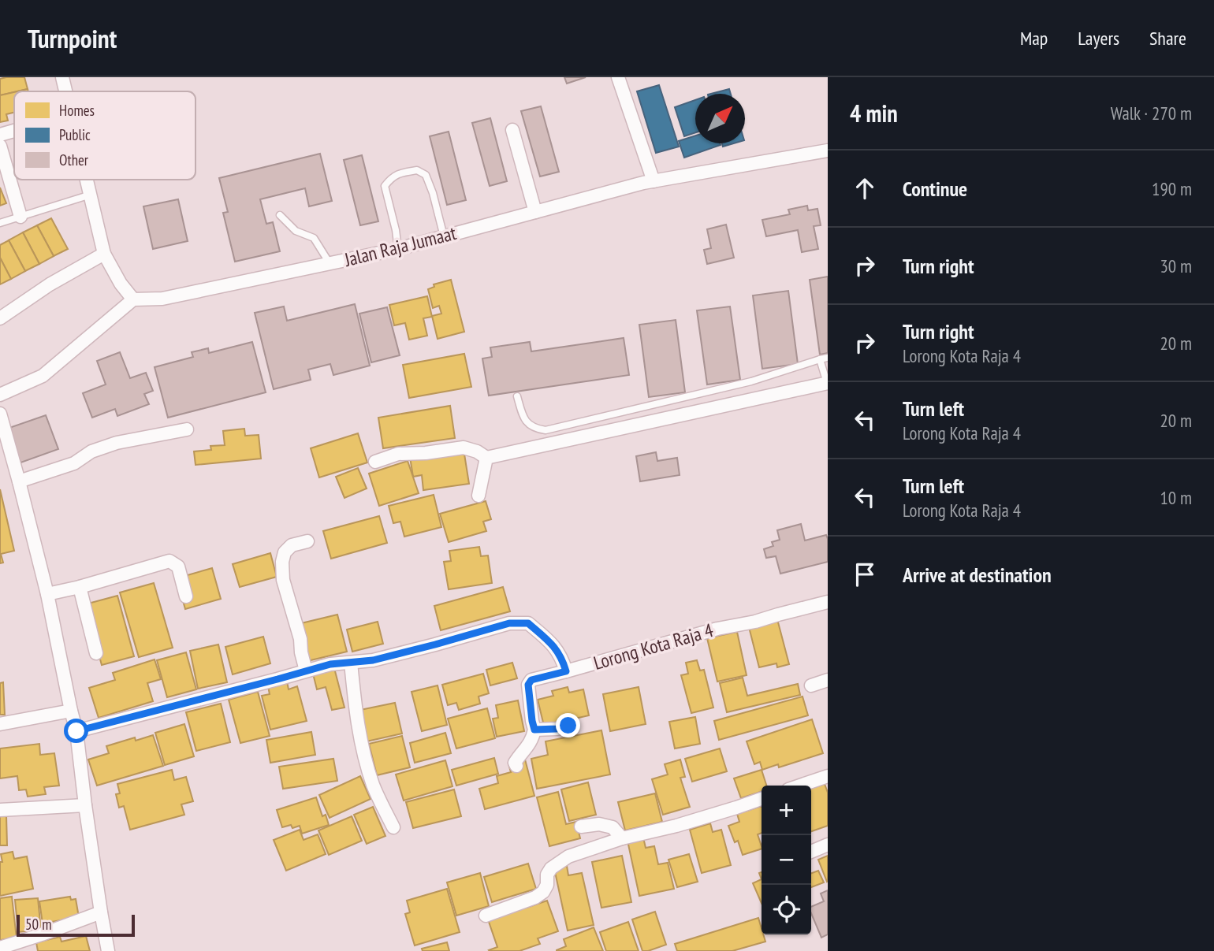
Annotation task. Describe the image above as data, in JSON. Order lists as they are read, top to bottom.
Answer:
{
  "streets": {
    "street": ["Jalan Raja Jumaat", "Lorong Kota Raja 4"]
  },
  "legend": ["Homes", "Public", "Other"],
  "scale_bar": "50 m",
  "north": "top right",
  "page": {
    "header": "Turnpoint",
    "nav": ["Map", "Layers", "Share"],
    "heading": ["4 min", "Walk · 270 m"],
    "list": [
      ["Continue", "190 m"],
      ["Turn right", "30 m"],
      ["Turn right", "Lorong Kota Raja 4", "20 m"],
      ["Turn left", "Lorong Kota Raja 4", "20 m"],
      ["Turn left", "Lorong Kota Raja 4", "10 m"],
      "Arrive at destination"
    ],
    "map_buttons": ["+", "−"],
    "scale": "50 m"
  }
}
